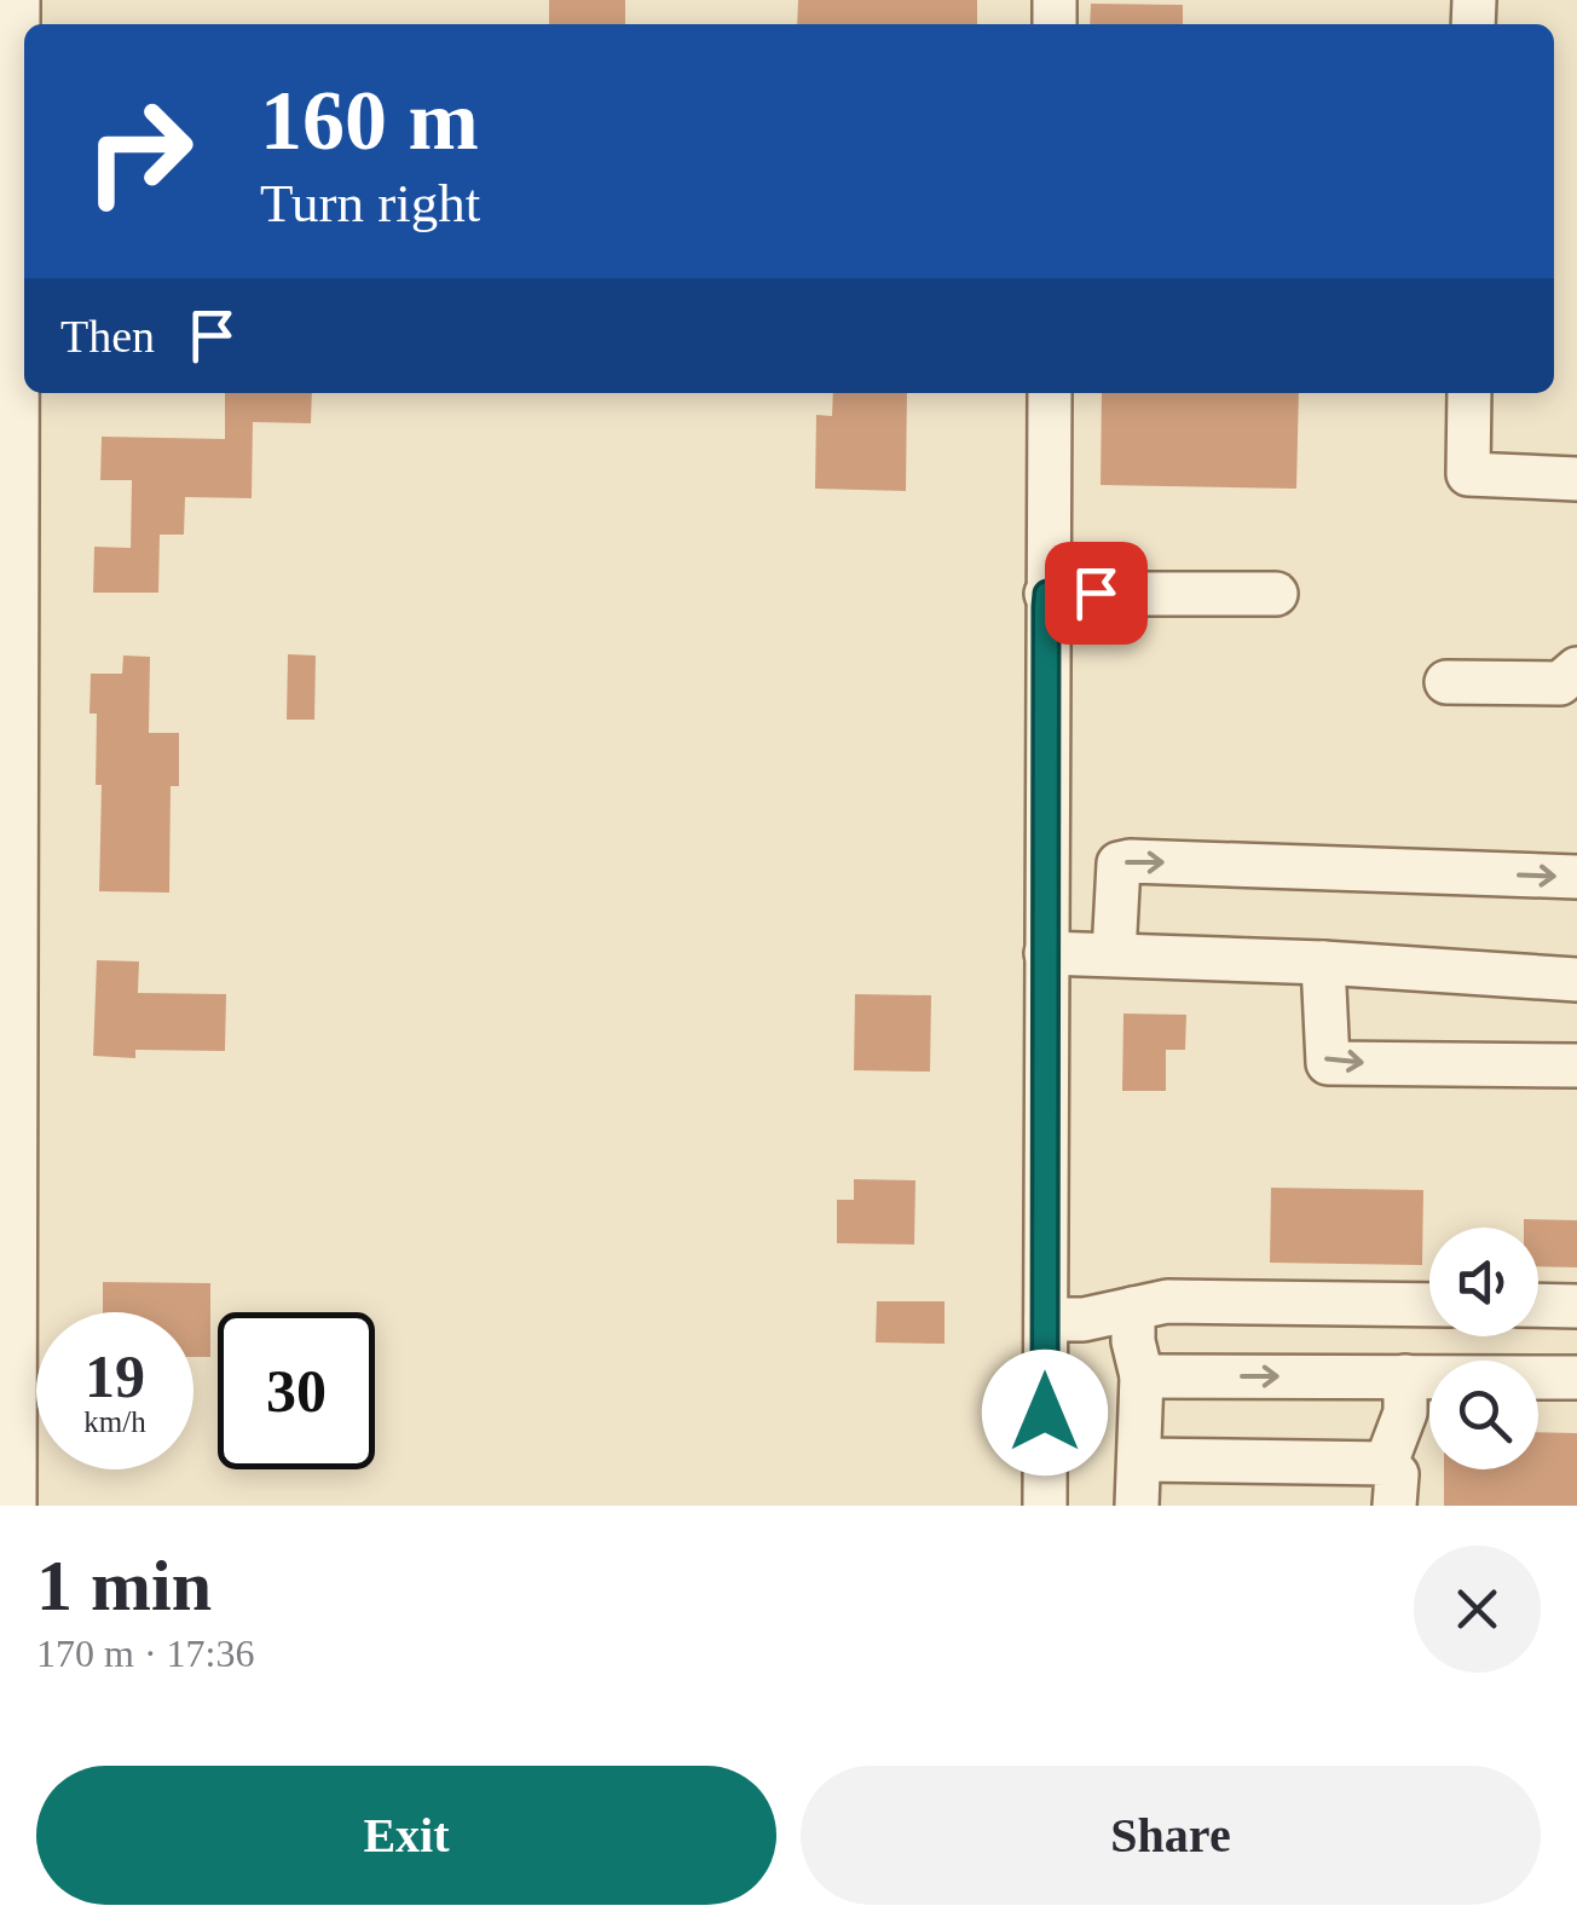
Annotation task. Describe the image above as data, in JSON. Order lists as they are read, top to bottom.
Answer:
{
  "page": {
    "turn": ["160 m", "Turn right"],
    "then": "Then",
    "speed": "19 km/h",
    "limit": "30",
    "heading": ["1 min", "170 m · 17:36"],
    "buttons": ["Exit", "Share"]
  }
}
